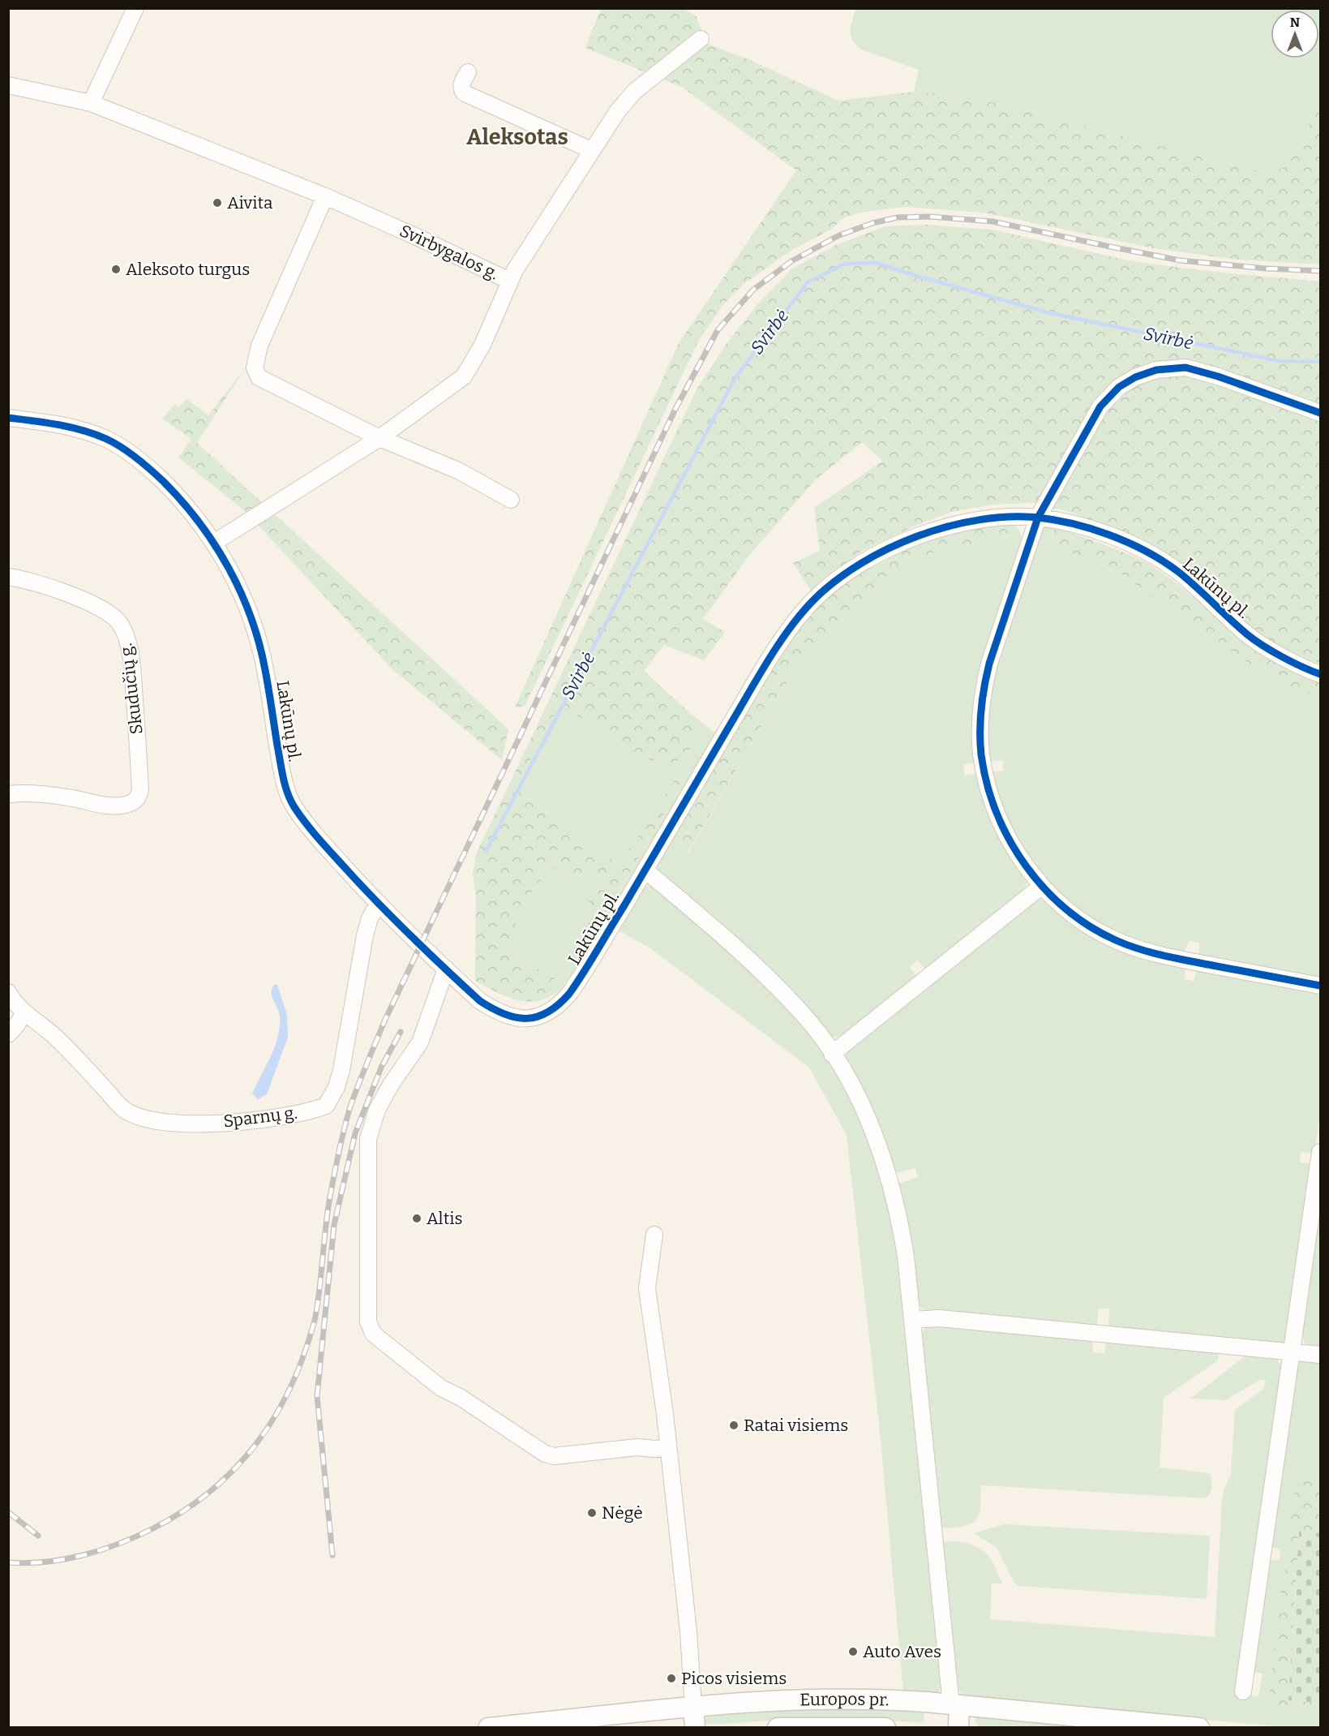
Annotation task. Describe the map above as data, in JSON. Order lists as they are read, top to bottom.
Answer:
{
  "streets": {
    "main road": ["Europos pr."],
    "street": [
      "Svirbygalos g.",
      "Lakūnų pl.",
      "Skudučių g.",
      "Sparnų g."
    ]
  },
  "crossings": [
    ["Svirbygalos g.", "Lakūnų pl."],
    ["Lakūnų pl.", "Sparnų g."]
  ],
  "districts": ["Aleksotas"],
  "water": ["Svirbė"],
  "places": [
    "Aivita",
    "Aleksoto turgus",
    "Altis",
    "Ratai visiems",
    "Nėgė",
    "Auto Aves",
    "Picos visiems"
  ],
  "north": "top"
}
